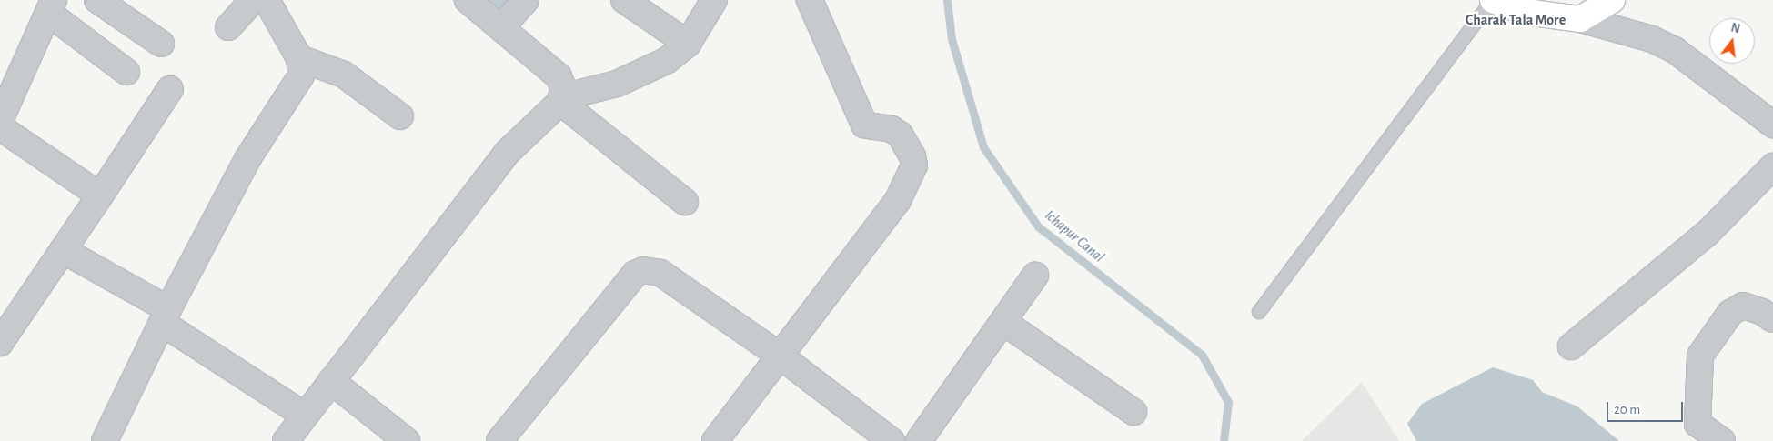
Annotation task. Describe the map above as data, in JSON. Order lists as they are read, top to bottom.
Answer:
{
  "districts": ["Charak Tala More"],
  "water": ["Ichapur Canal"],
  "scale_bar": "20 m",
  "north": "top"
}
